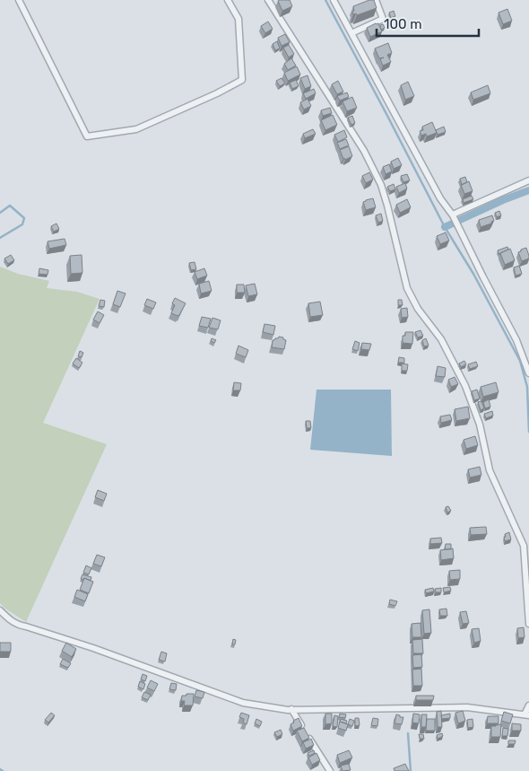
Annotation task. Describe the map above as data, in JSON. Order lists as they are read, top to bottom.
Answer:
{
  "scale_bar": "100 m"
}
